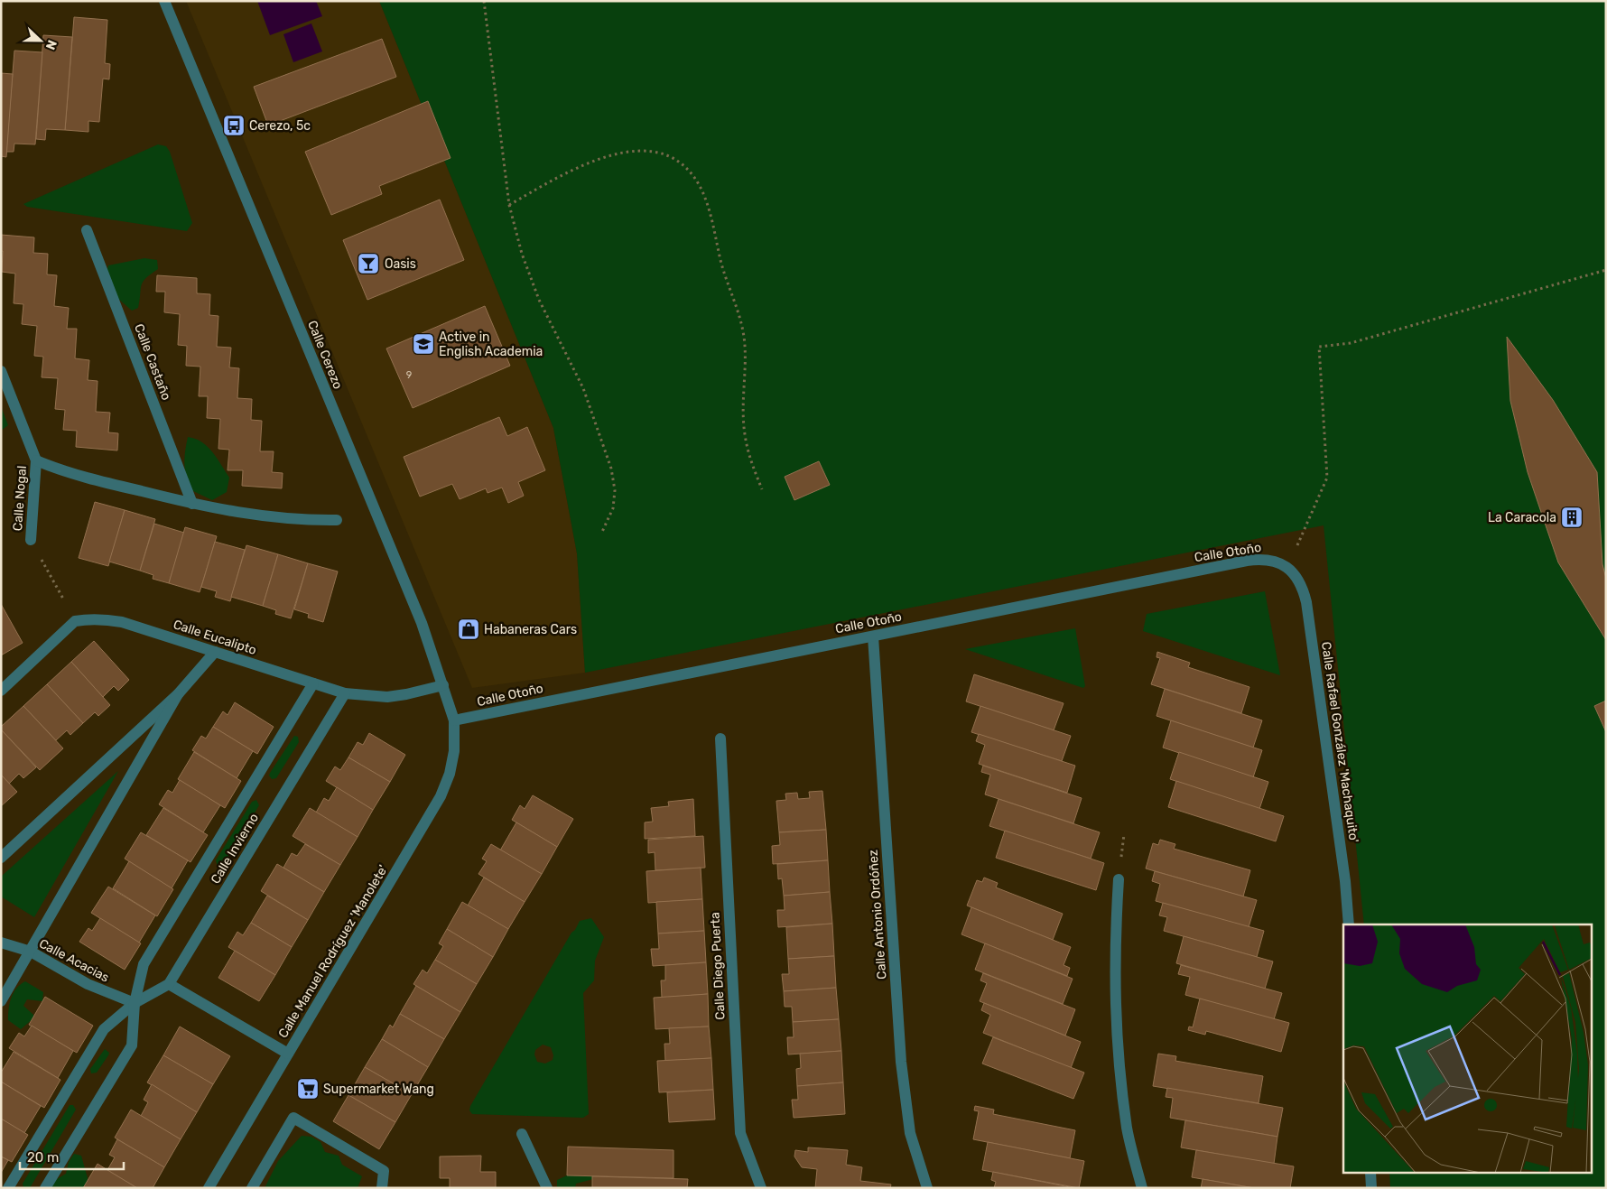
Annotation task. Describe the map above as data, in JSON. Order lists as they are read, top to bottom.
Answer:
{
  "streets": {
    "street": [
      "Calle Cerezo",
      "Calle Castaño",
      "Calle Nogal",
      "Calle Otoño",
      "Calle Eucalipto",
      "Calle Rafael González 'Machaquito'",
      "Calle Invierno",
      "Calle Antonio Ordóñez",
      "Calle Manuel Rodríguez 'Manolete'",
      "Calle Acacias",
      "Calle Diego Puerta"
    ]
  },
  "crossings": [
    ["Calle Cerezo", "Calle Otoño"],
    ["Calle Cerezo", "Calle Eucalipto"],
    ["Calle Cerezo", "Calle Manuel Rodríguez 'Manolete'"],
    ["Calle Nogal", "Calle Eucalipto"],
    ["Calle Otoño", "Calle Rafael González 'Machaquito'"],
    ["Calle Otoño", "Calle Antonio Ordóñez"],
    ["Calle Otoño", "Calle Manuel Rodríguez 'Manolete'"],
    ["Calle Eucalipto", "Calle Invierno"],
    ["Calle Invierno", "Calle Acacias"]
  ],
  "places": {
    "bus stop": ["Cerezo, 5c"],
    "bar": ["Oasis"],
    "school or university": ["Active in English Academia"],
    "building": ["La Caracola"],
    "shop": ["Habaneras Cars"],
    "supermarket": ["Supermarket Wang"]
  },
  "house_numbers": ["9"],
  "scale_bar": "20 m",
  "north": "right"
}
